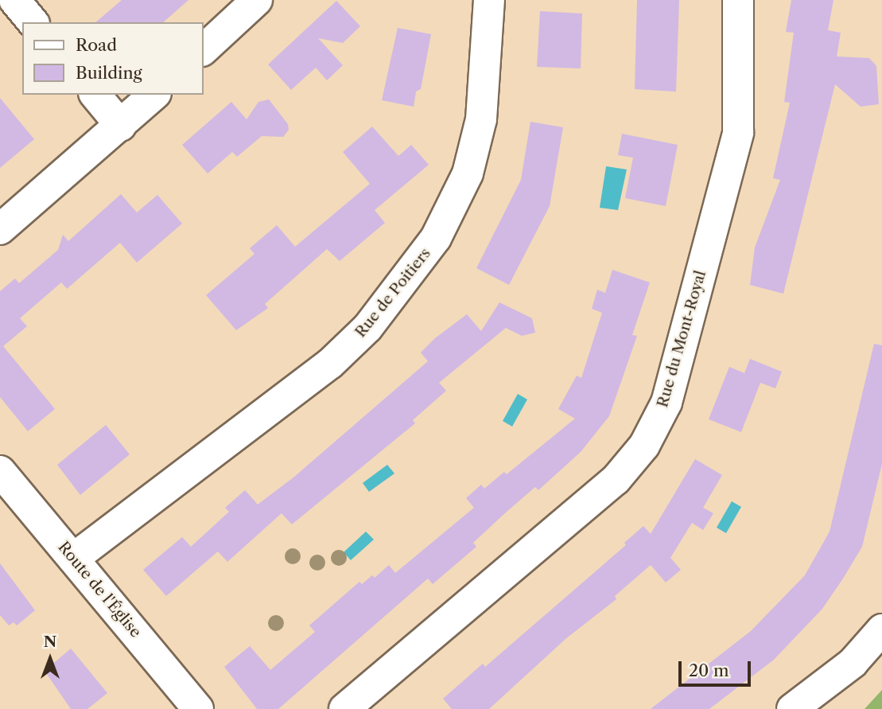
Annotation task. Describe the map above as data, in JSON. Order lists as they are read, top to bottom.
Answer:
{
  "streets": {
    "street": ["Rue de Poitiers", "Rue du Mont-Royal", "Route de l'Église"]
  },
  "crossings": [
    ["Rue de Poitiers", "Route de l'Église"]
  ],
  "legend": ["Road", "Building"],
  "scale_bar": "20 m",
  "north": "top"
}
